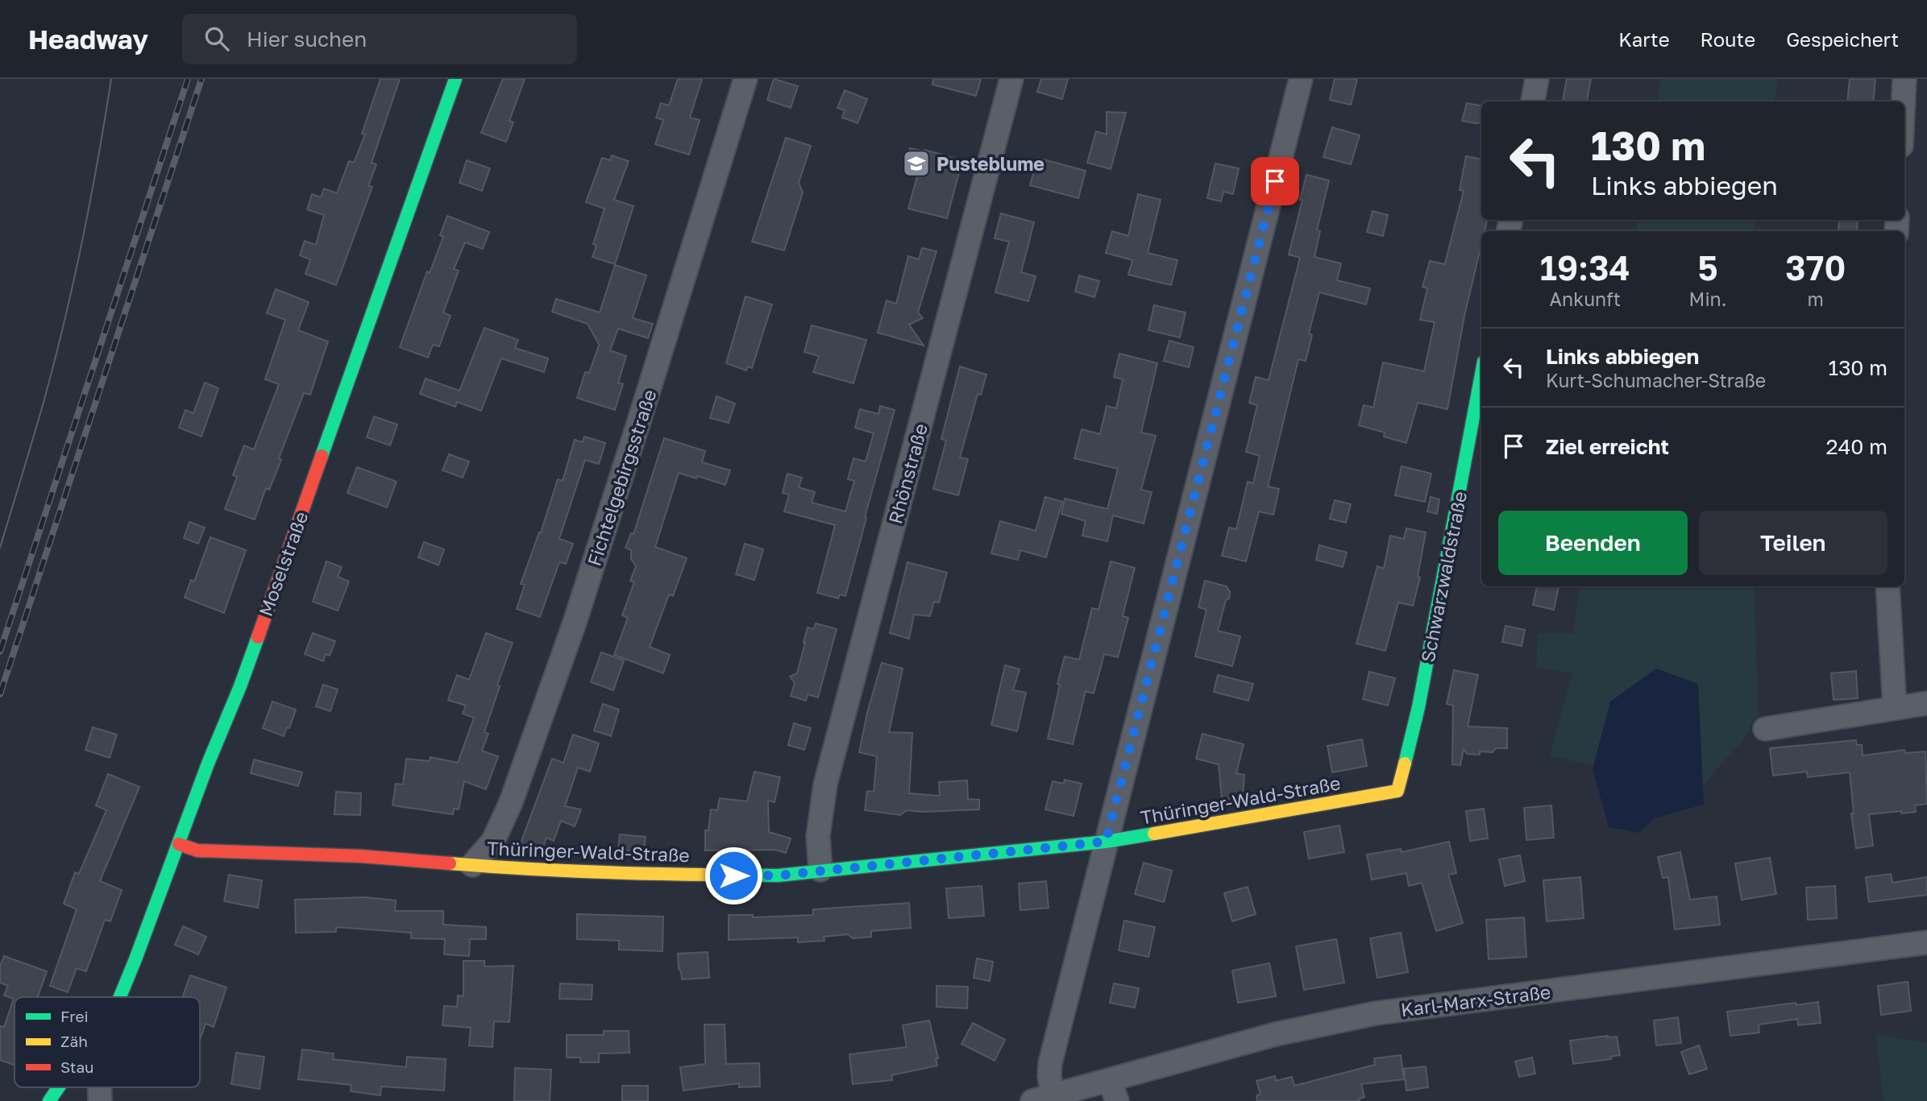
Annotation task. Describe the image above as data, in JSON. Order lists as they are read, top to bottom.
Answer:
{
  "streets": {
    "street": [
      "Rhönstraße",
      "Fichtelgebirgsstraße",
      "Moselstraße",
      "Schwarzwaldstraße",
      "Thüringer-Wald-Straße",
      "Karl-Marx-Straße"
    ]
  },
  "crossings": [
    ["Rhönstraße", "Thüringer-Wald-Straße"],
    ["Fichtelgebirgsstraße", "Thüringer-Wald-Straße"],
    ["Moselstraße", "Thüringer-Wald-Straße"],
    ["Schwarzwaldstraße", "Thüringer-Wald-Straße"]
  ],
  "places": {
    "school or university": ["Pusteblume"]
  },
  "legend": ["Frei", "Zäh", "Stau"],
  "page": {
    "header": "Headway",
    "search": "Hier suchen",
    "nav": ["Karte", "Route", "Gespeichert"],
    "turn": ["130 m", "Links abbiegen"],
    "eta": [
      "19:34",
      "Ankunft",
      "5",
      "Min.",
      "370",
      "m"
    ],
    "list": [
      {
        "name": "Links abbiegen",
        "note": "Kurt-Schumacher-Straße",
        "value": "130 m"
      },
      {
        "name": "Ziel erreicht",
        "value": "240 m"
      }
    ],
    "buttons": ["Beenden", "Teilen"]
  }
}
